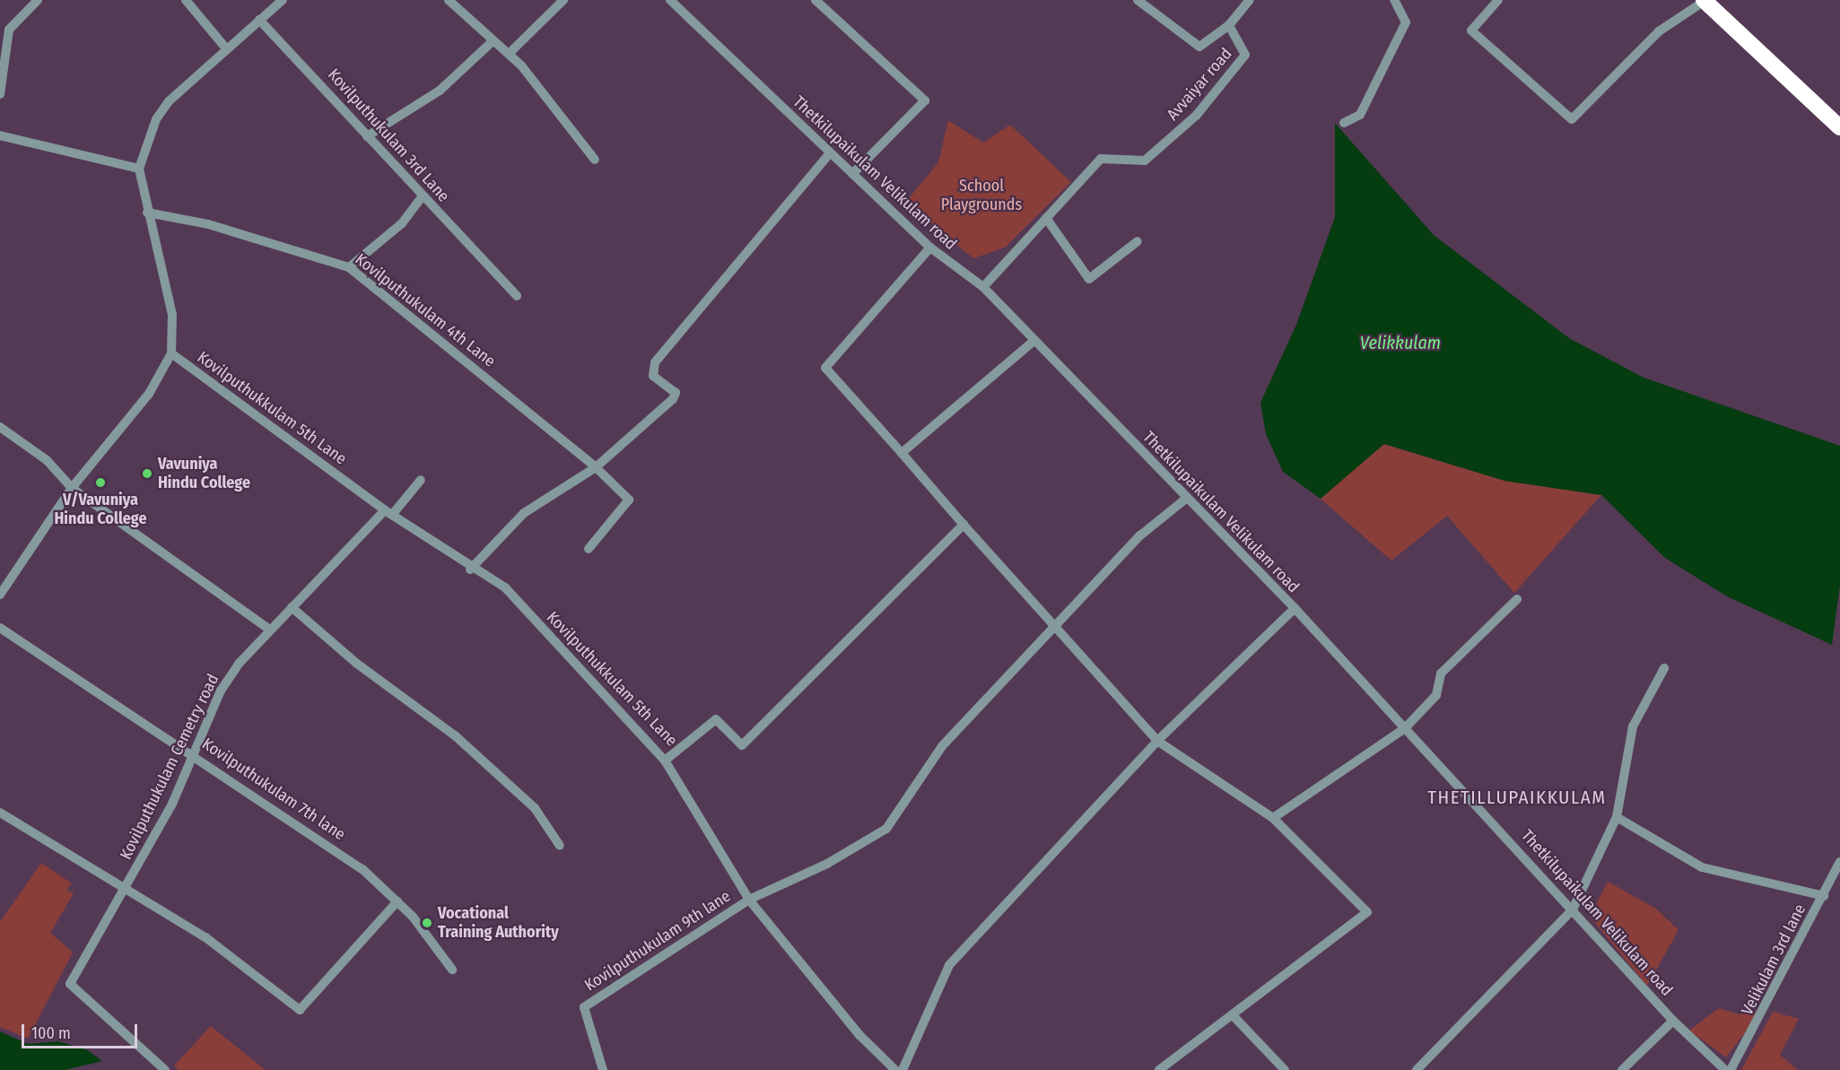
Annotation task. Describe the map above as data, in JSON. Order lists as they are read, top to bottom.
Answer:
{
  "streets": {
    "street": [
      "Avvaiyar road",
      "Kovilputhukulam 3rd Lane",
      "Thetkilupaikulam Velikulam road",
      "Kovilputhukulam 4th Lane",
      "Kovilputhukkulam 5th Lane",
      "Kovilputhukulam Cemetry road",
      "Kovilputhukulam 7th lane",
      "Kovilputhukulam 9th lane",
      "Velikulam 3rd lane"
    ]
  },
  "crossings": [
    ["Avvaiyar road", "Thetkilupaikulam Velikulam road"],
    ["Kovilputhukkulam 5th Lane", "Kovilputhukulam Cemetry road"],
    ["Kovilputhukkulam 5th Lane", "Kovilputhukulam 9th lane"],
    ["Kovilputhukulam Cemetry road", "Kovilputhukulam 7th lane"]
  ],
  "districts": ["THETILLUPAIKKULAM"],
  "water": ["Velikkulam"],
  "parks": ["School Playgrounds"],
  "places": ["Vavuniya Hindu College", "V/Vavuniya Hindu College", "Vocational Training Authority"],
  "scale_bar": "100 m"
}
